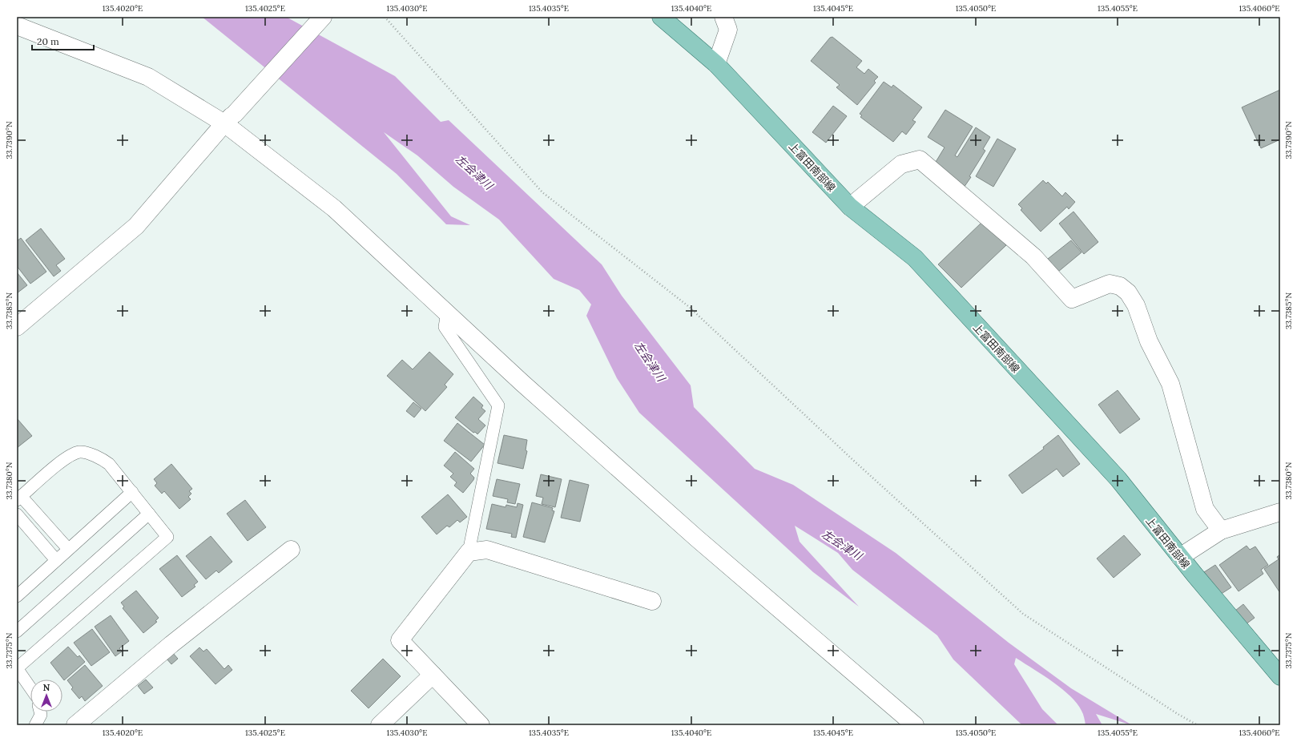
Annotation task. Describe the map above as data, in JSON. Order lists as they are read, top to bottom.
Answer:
{
  "streets": {
    "main road": ["上富田南部線"]
  },
  "water": ["左会津川"],
  "scale_bar": "20 m",
  "north": "top",
  "coordinates": [
    "135.4020°E",
    "135.4025°E",
    "135.4030°E",
    "135.4035°E",
    "135.4040°E",
    "135.4045°E",
    "135.4050°E",
    "135.4055°E",
    "135.4060°E",
    "33.7390°N",
    "33.7385°N",
    "33.7380°N",
    "33.7375°N"
  ]
}
